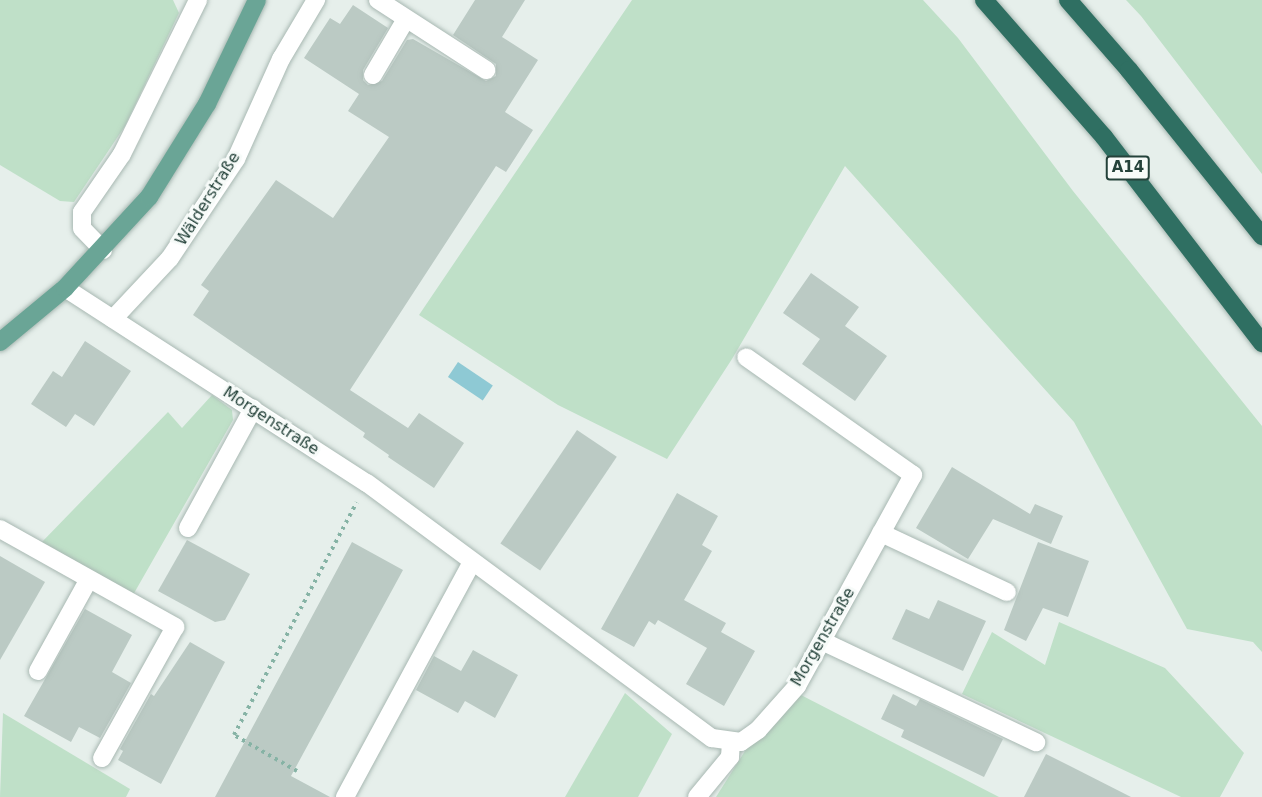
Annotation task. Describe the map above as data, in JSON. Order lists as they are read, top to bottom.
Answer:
{
  "streets": {
    "highway": ["A14"],
    "street": ["Wälderstraße", "Morgenstraße"]
  },
  "crossings": [
    ["Wälderstraße", "Morgenstraße"]
  ]
}
